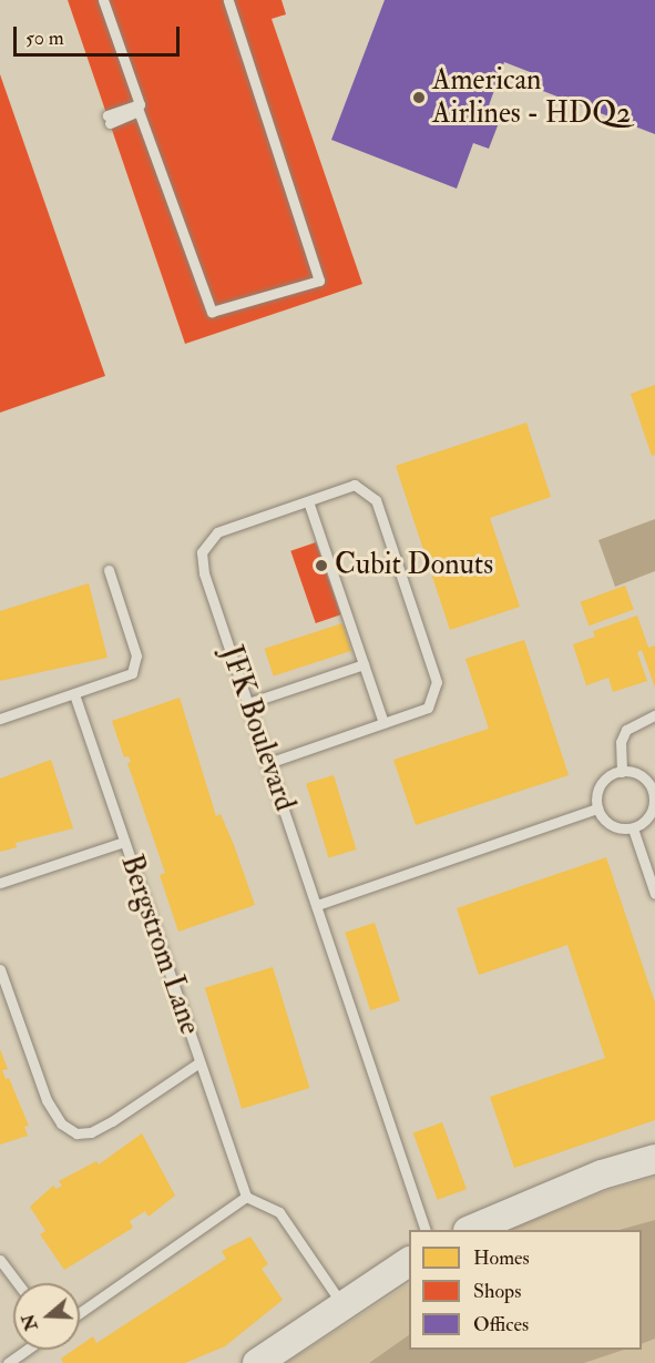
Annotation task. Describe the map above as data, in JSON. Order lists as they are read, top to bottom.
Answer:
{
  "streets": {
    "lane": ["JFK Boulevard", "Bergstrom Lane"]
  },
  "places": ["American Airlines - HDQ2", "Cubit Donuts"],
  "legend": ["Homes", "Shops", "Offices"],
  "scale_bar": "50 m",
  "north": "left"
}
